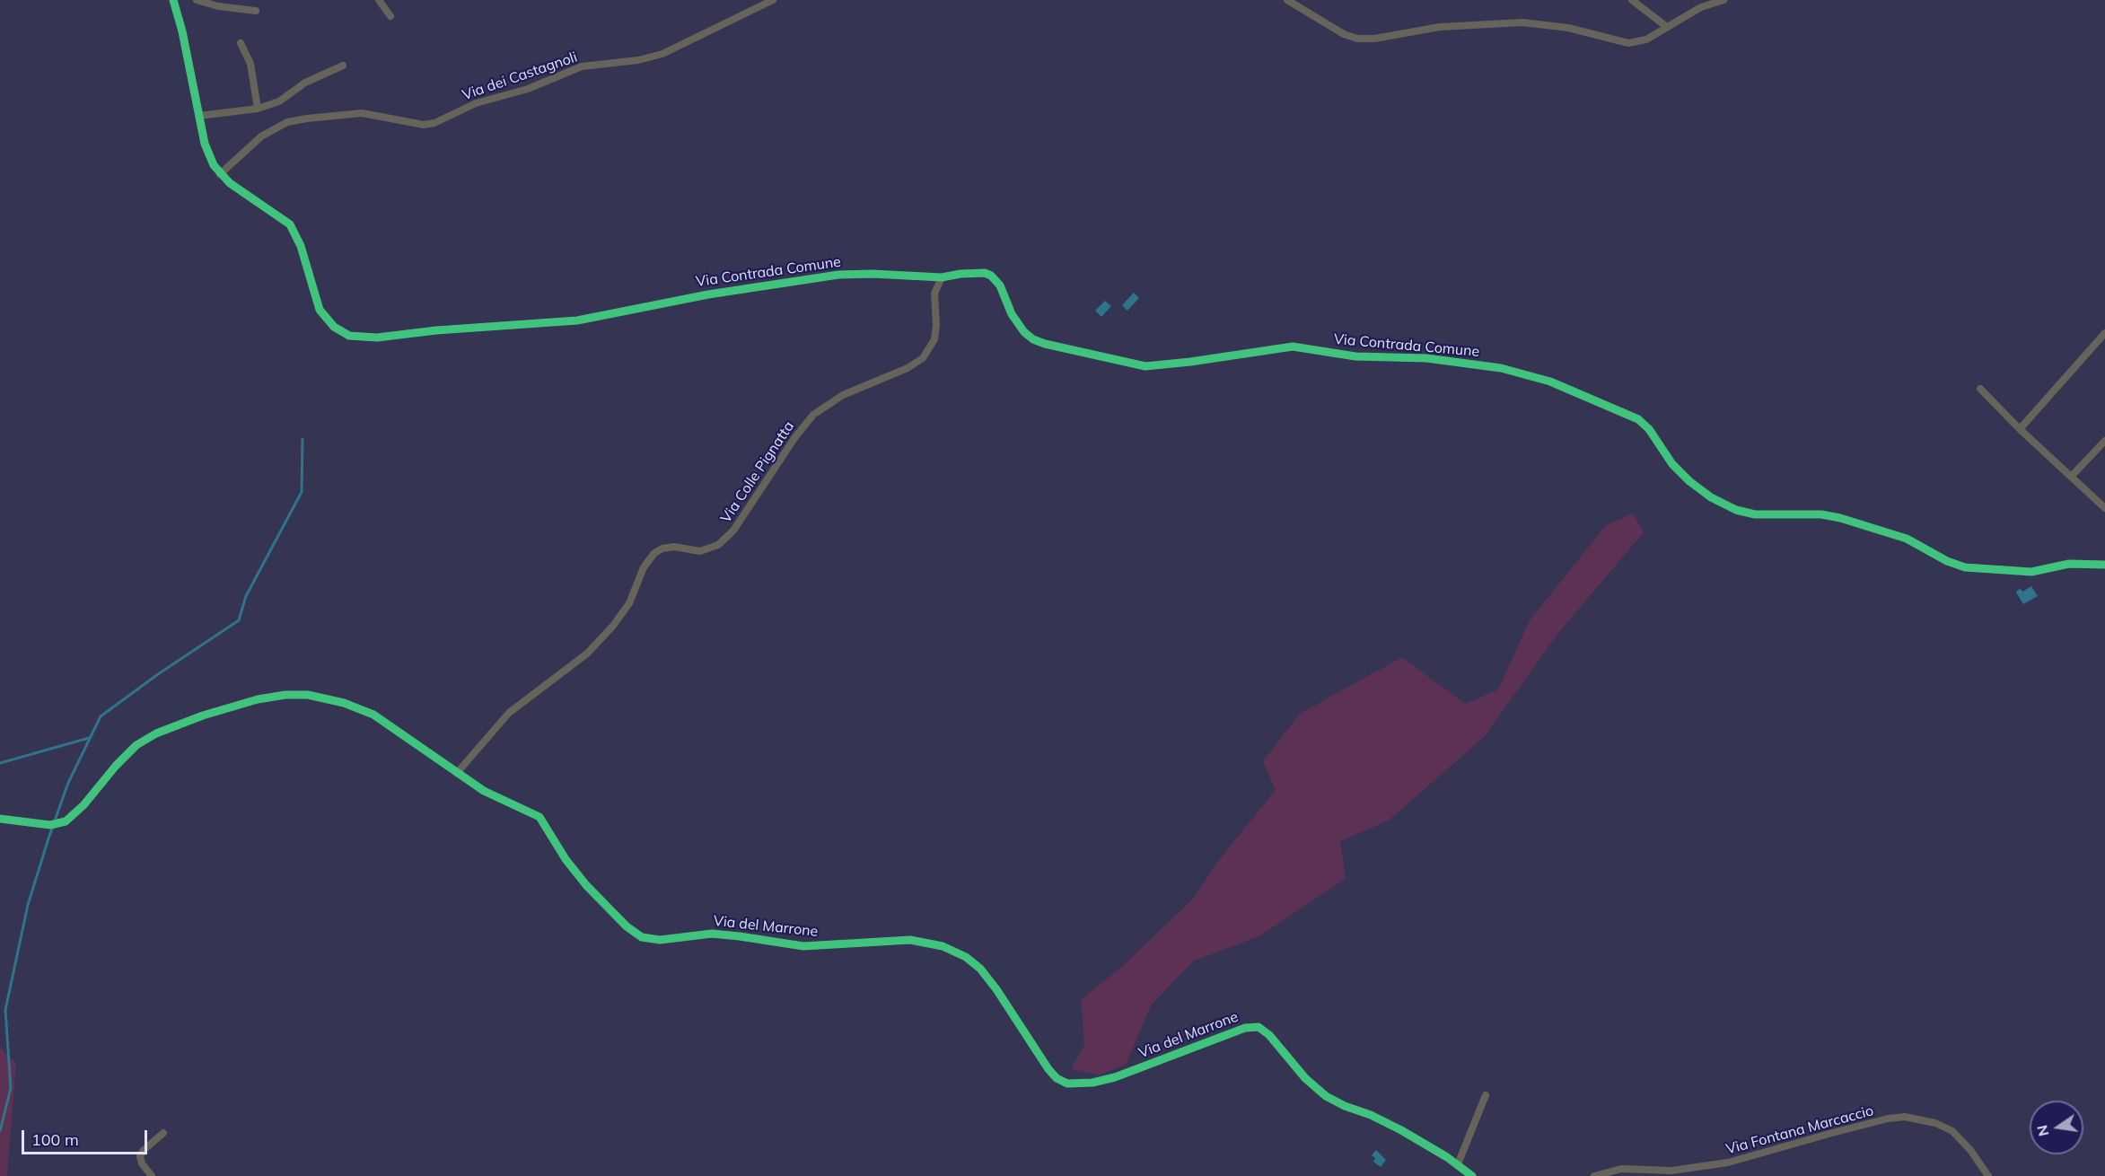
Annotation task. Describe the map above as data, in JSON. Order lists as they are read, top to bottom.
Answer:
{
  "streets": {
    "street": [
      "Via dei Castagnoli",
      "Via Contrada Comune",
      "Via Colle Pignatta",
      "Via del Marrone",
      "Via Fontana Marcaccio"
    ]
  },
  "crossings": [
    ["Via dei Castagnoli", "Via Contrada Comune"],
    ["Via Contrada Comune", "Via Colle Pignatta"],
    ["Via Colle Pignatta", "Via del Marrone"]
  ],
  "scale_bar": "100 m",
  "north": "left"
}
